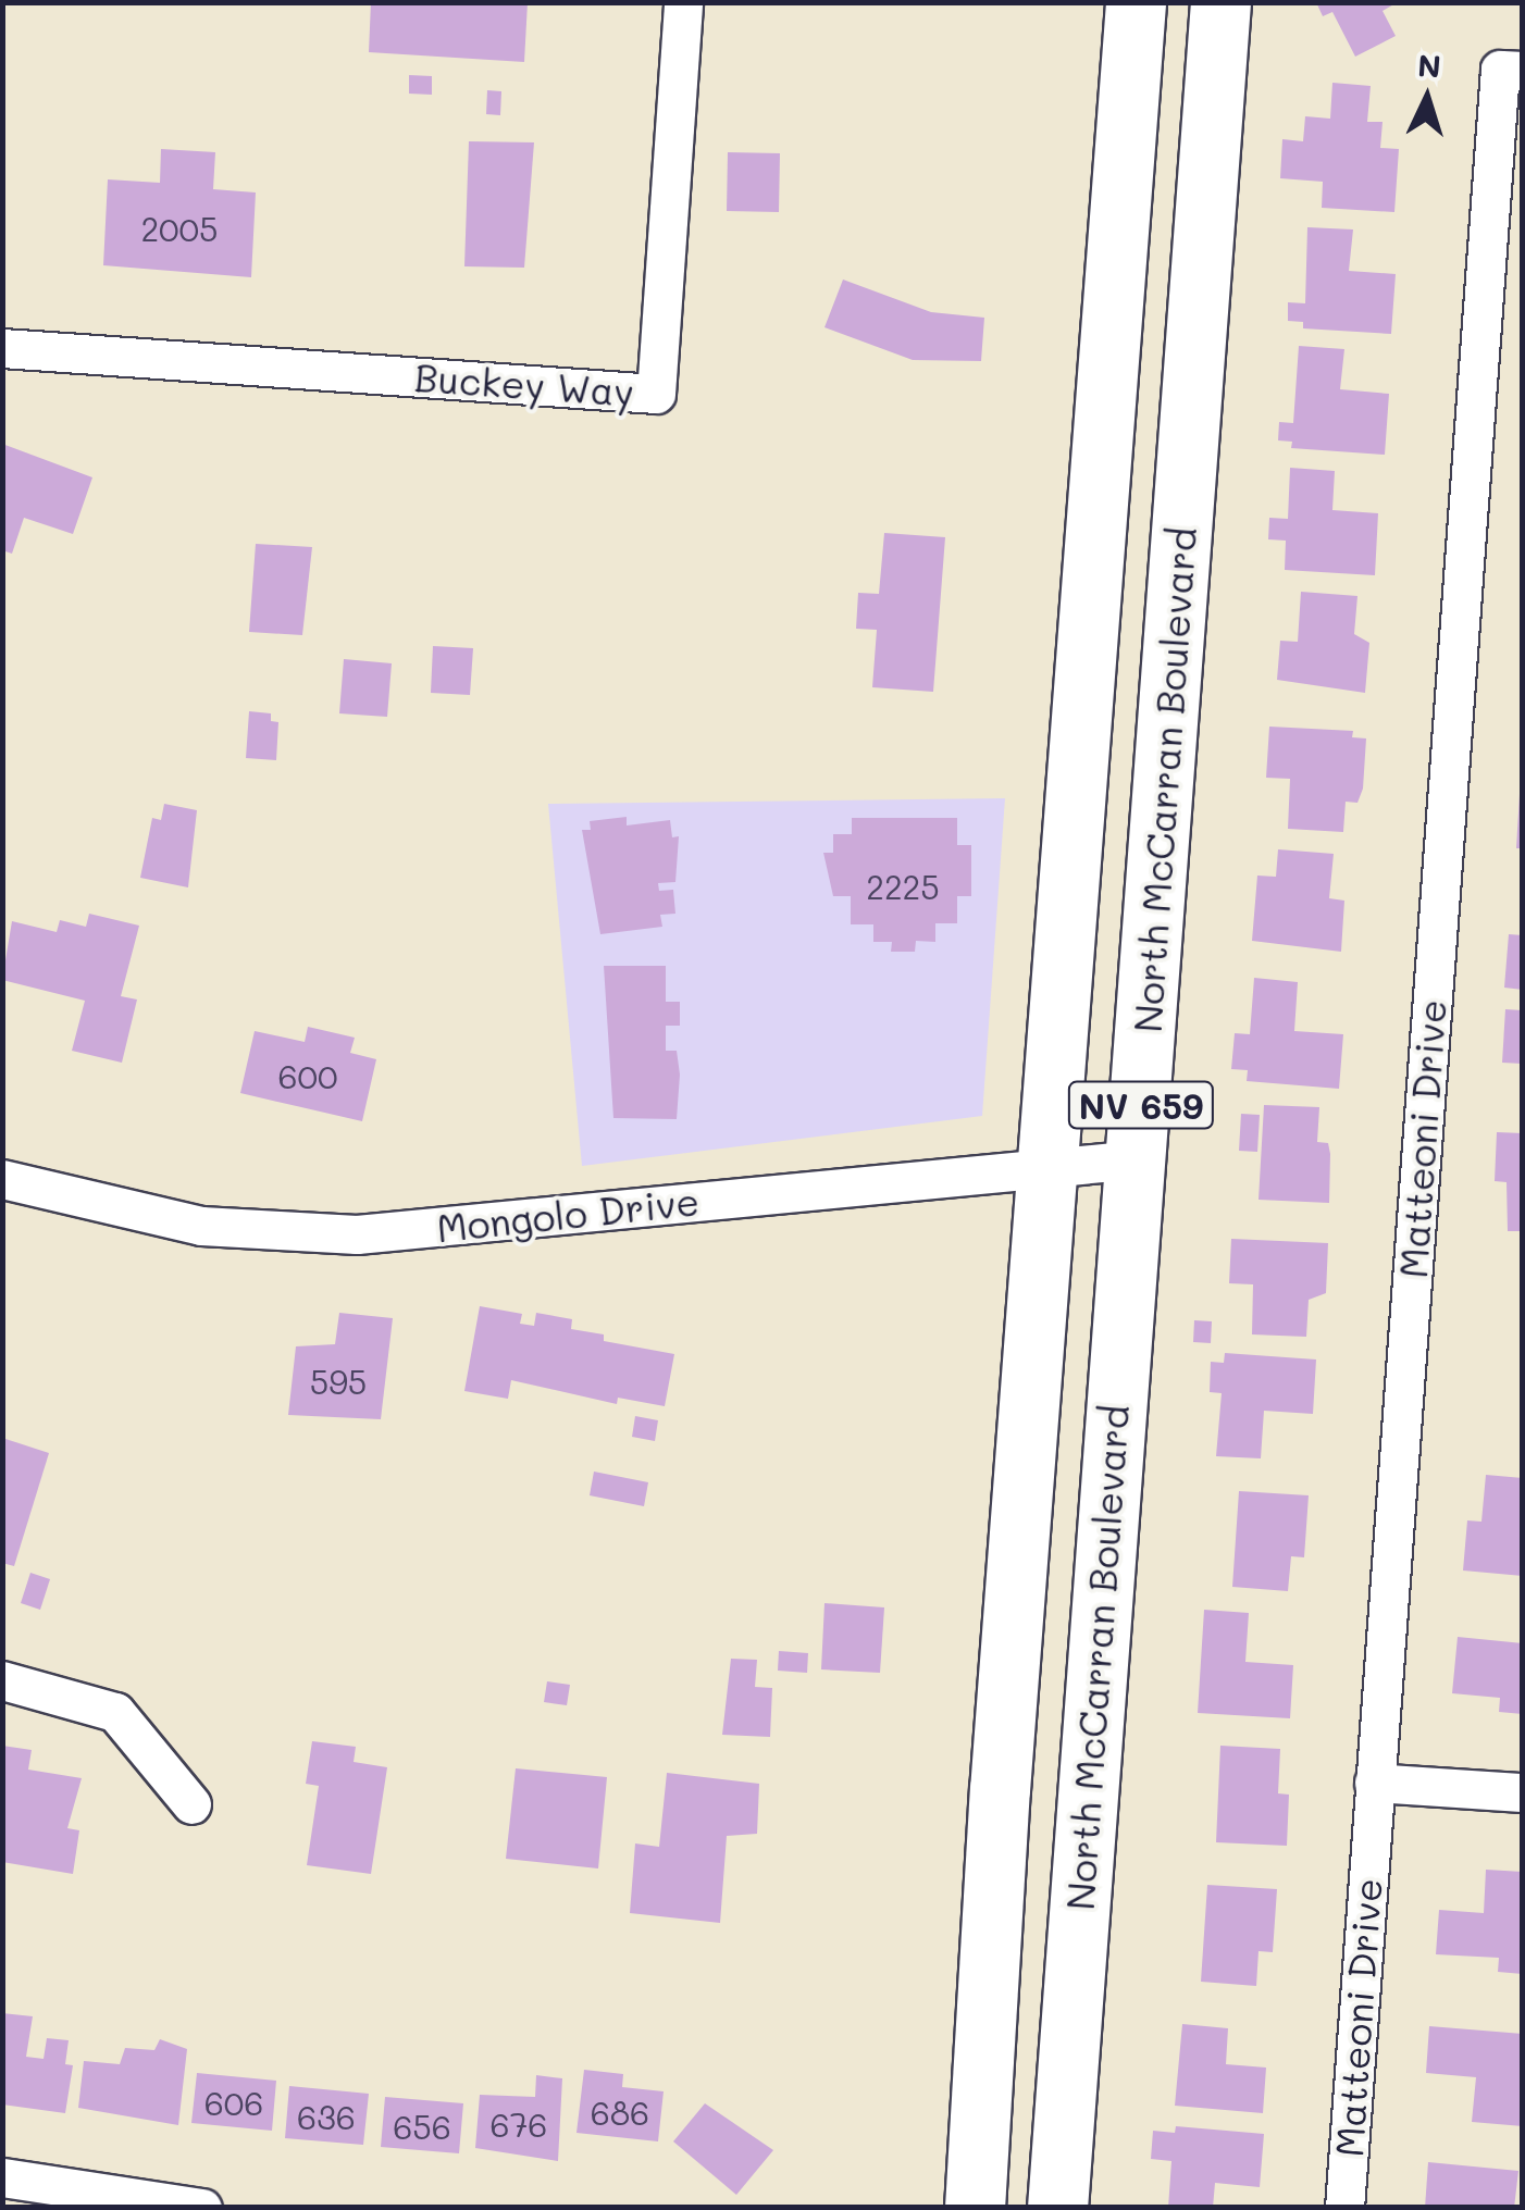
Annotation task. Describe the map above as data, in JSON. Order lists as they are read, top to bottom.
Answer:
{
  "streets": {
    "main road": ["North McCarran Boulevard", "NV 659"],
    "street": ["Buckey Way", "Matteoni Drive", "Mongolo Drive"]
  },
  "crossings": [
    ["North McCarran Boulevard", "Mongolo Drive"],
    ["NV 659", "Mongolo Drive"]
  ],
  "house_numbers": [
    "2005",
    "2225",
    "600",
    "595",
    "606",
    "686",
    "636",
    "676",
    "656"
  ],
  "north": "top"
}
